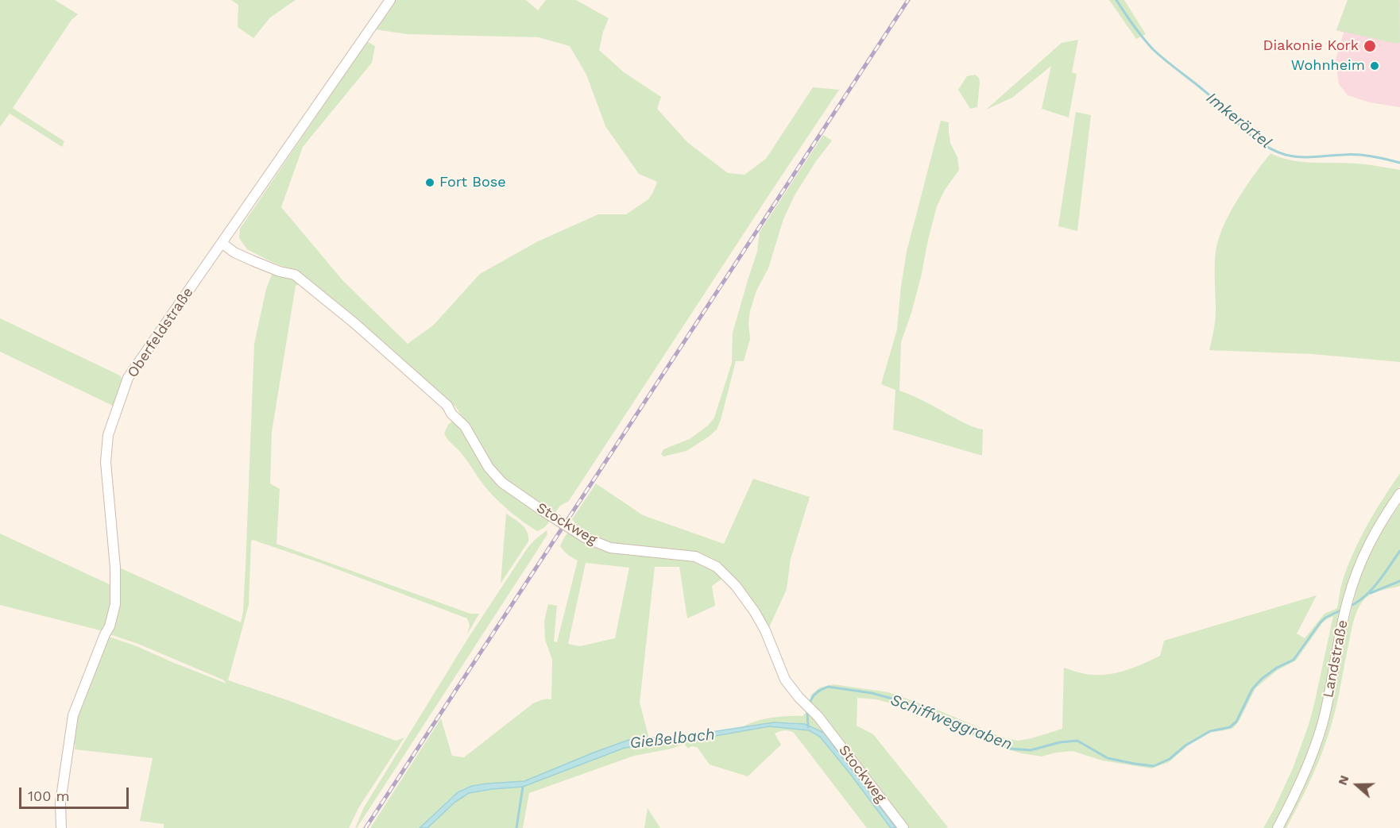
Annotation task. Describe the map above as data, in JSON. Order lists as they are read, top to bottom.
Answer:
{
  "streets": {
    "street": ["Oberfeldstraße", "Stockweg", "Landstraße"]
  },
  "crossings": [
    ["Oberfeldstraße", "Stockweg"]
  ],
  "water": ["Imkerörtel", "Schiffweggraben", "Gießelbach"],
  "places": ["Diakonie Kork", "Wohnheim", "Fort Bose"],
  "scale_bar": "100 m",
  "north": "left"
}
